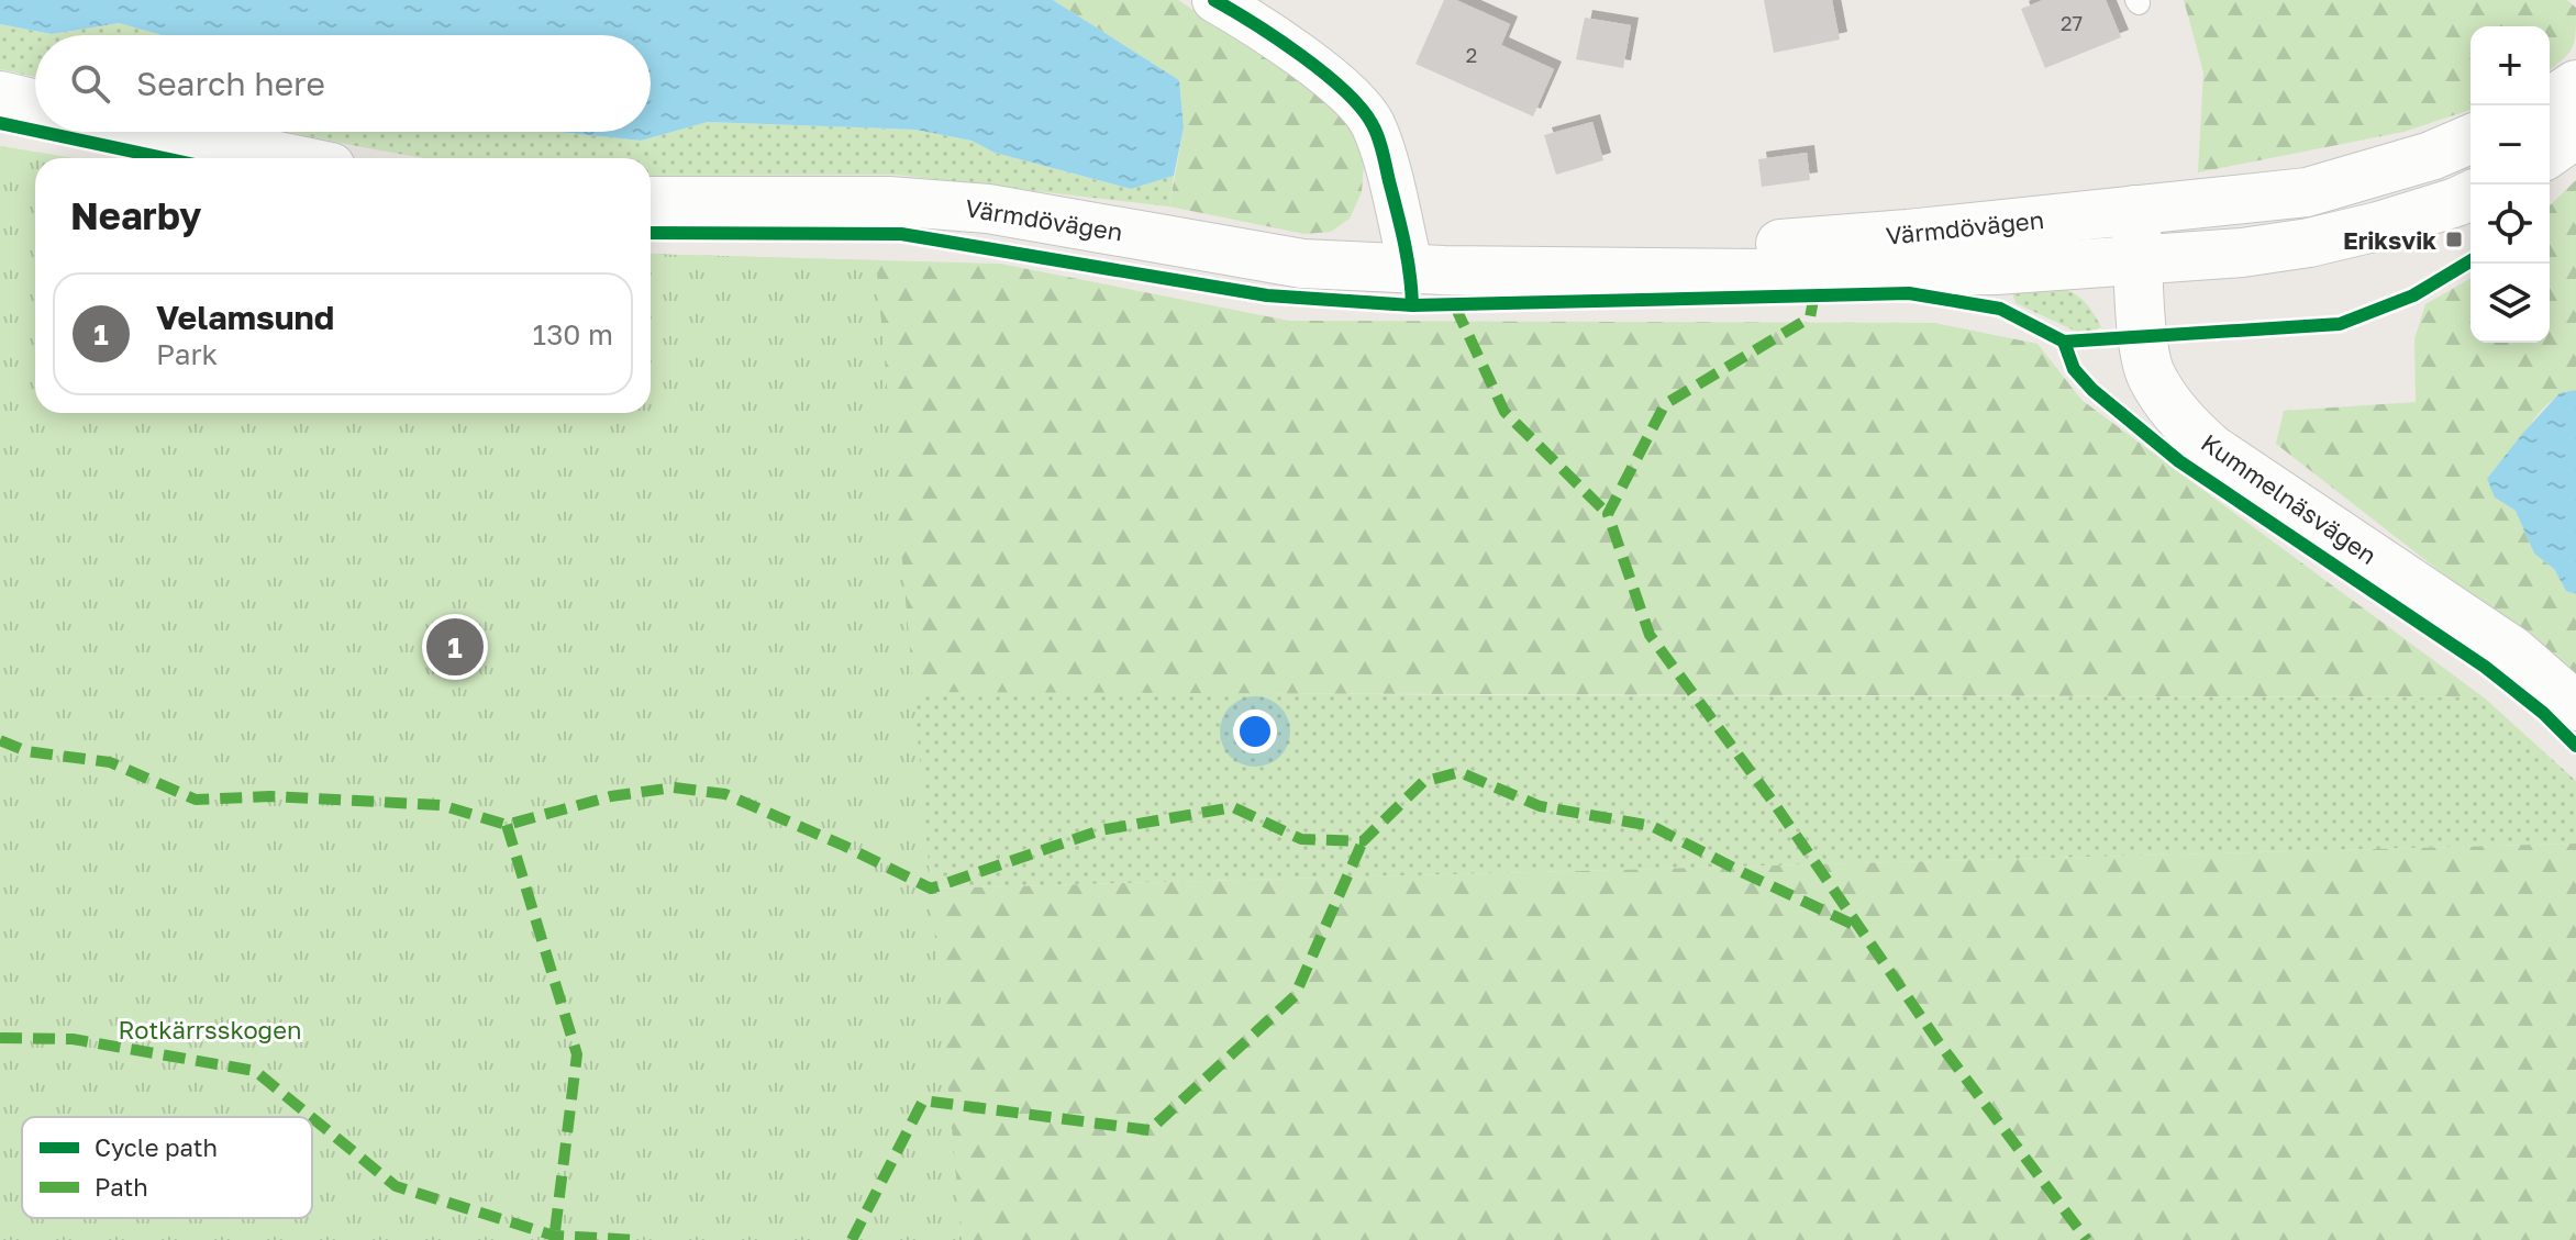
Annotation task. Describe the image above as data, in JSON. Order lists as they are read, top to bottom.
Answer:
{
  "streets": {
    "main road": ["Värmdövägen", "Kummelnäsvägen"]
  },
  "crossings": [
    ["Värmdövägen", "Kummelnäsvägen"]
  ],
  "parks": ["Rotkärrsskogen"],
  "places": {
    "transit": ["Eriksvik"]
  },
  "house_numbers": ["27", "2"],
  "legend": ["Cycle path", "Path"],
  "page": {
    "map_buttons": ["+", "−"],
    "search": "Search here",
    "heading": "Nearby",
    "list": [
      {
        "mark": "1",
        "name": "Velamsund",
        "note": "Park",
        "value": "130 m"
      }
    ],
    "pins": "1"
  }
}
